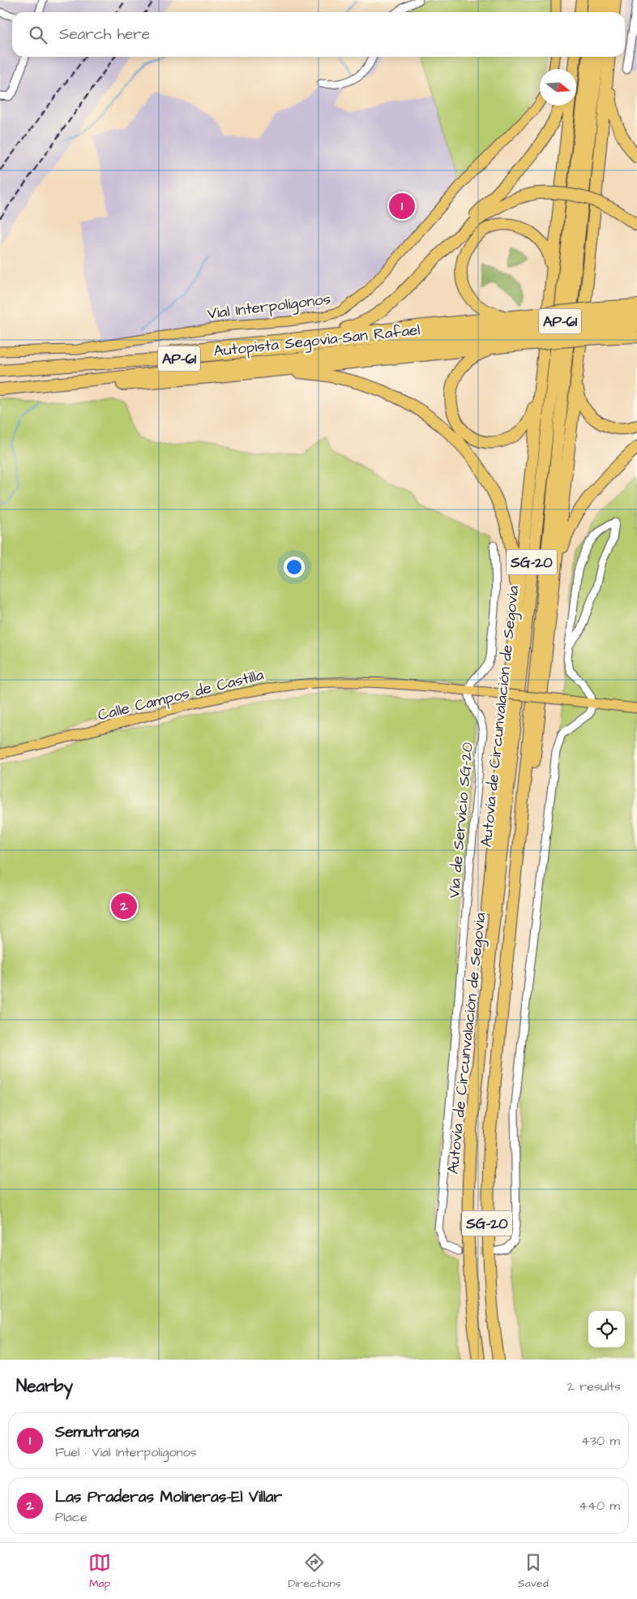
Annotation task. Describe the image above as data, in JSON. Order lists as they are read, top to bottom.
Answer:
{
  "streets": {
    "highway": [
      "AP-61",
      "Autopista Segovia-San Rafael",
      "SG-20",
      "Autovía de Circunvalación de Segovia"
    ],
    "main road": ["Vial Interpolígonos", "Calle Campos de Castilla"],
    "street": ["Vía de Servicio SG-20"]
  },
  "crossings": [
    ["Calle Campos de Castilla", "Vía de Servicio SG-20"]
  ],
  "north": "right",
  "page": {
    "search": "Search here",
    "pins": ["1", "2"],
    "heading": ["Nearby", "2 results"],
    "list": [
      {
        "mark": "1",
        "name": "Semutransa",
        "note": "Fuel · Vial Interpolígonos",
        "value": "430 m"
      },
      {
        "mark": "2",
        "name": "Las Praderas Molineras-El Villar",
        "note": "Place",
        "value": "440 m"
      }
    ],
    "nav": ["Map", "Directions", "Saved"]
  }
}
